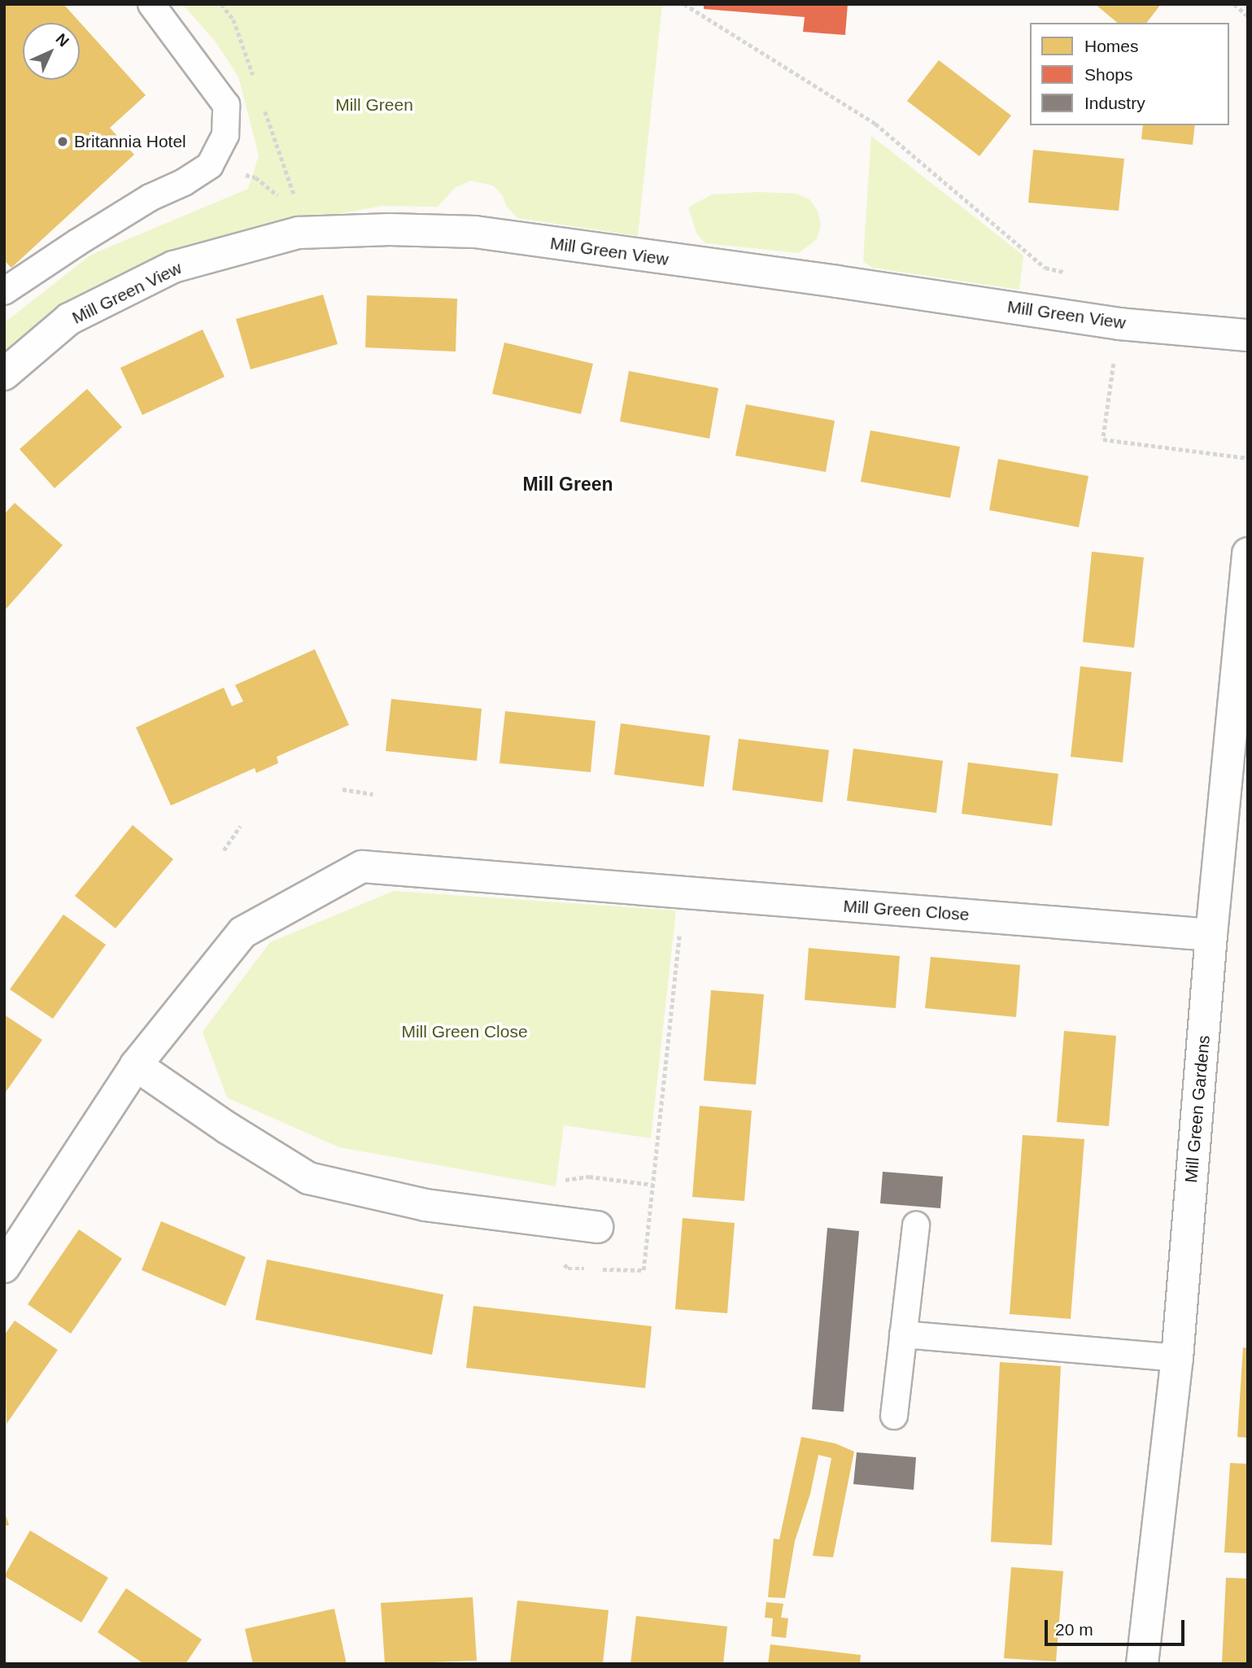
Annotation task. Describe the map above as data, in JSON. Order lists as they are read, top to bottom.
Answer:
{
  "streets": {
    "street": ["Mill Green View", "Mill Green Close", "Mill Green Gardens"]
  },
  "crossings": [
    ["Mill Green Close", "Mill Green Gardens"]
  ],
  "districts": ["Mill Green"],
  "parks": ["Mill Green", "Mill Green Close"],
  "places": ["Britannia Hotel"],
  "legend": ["Homes", "Shops", "Industry"],
  "scale_bar": "20 m",
  "north": "top right"
}
